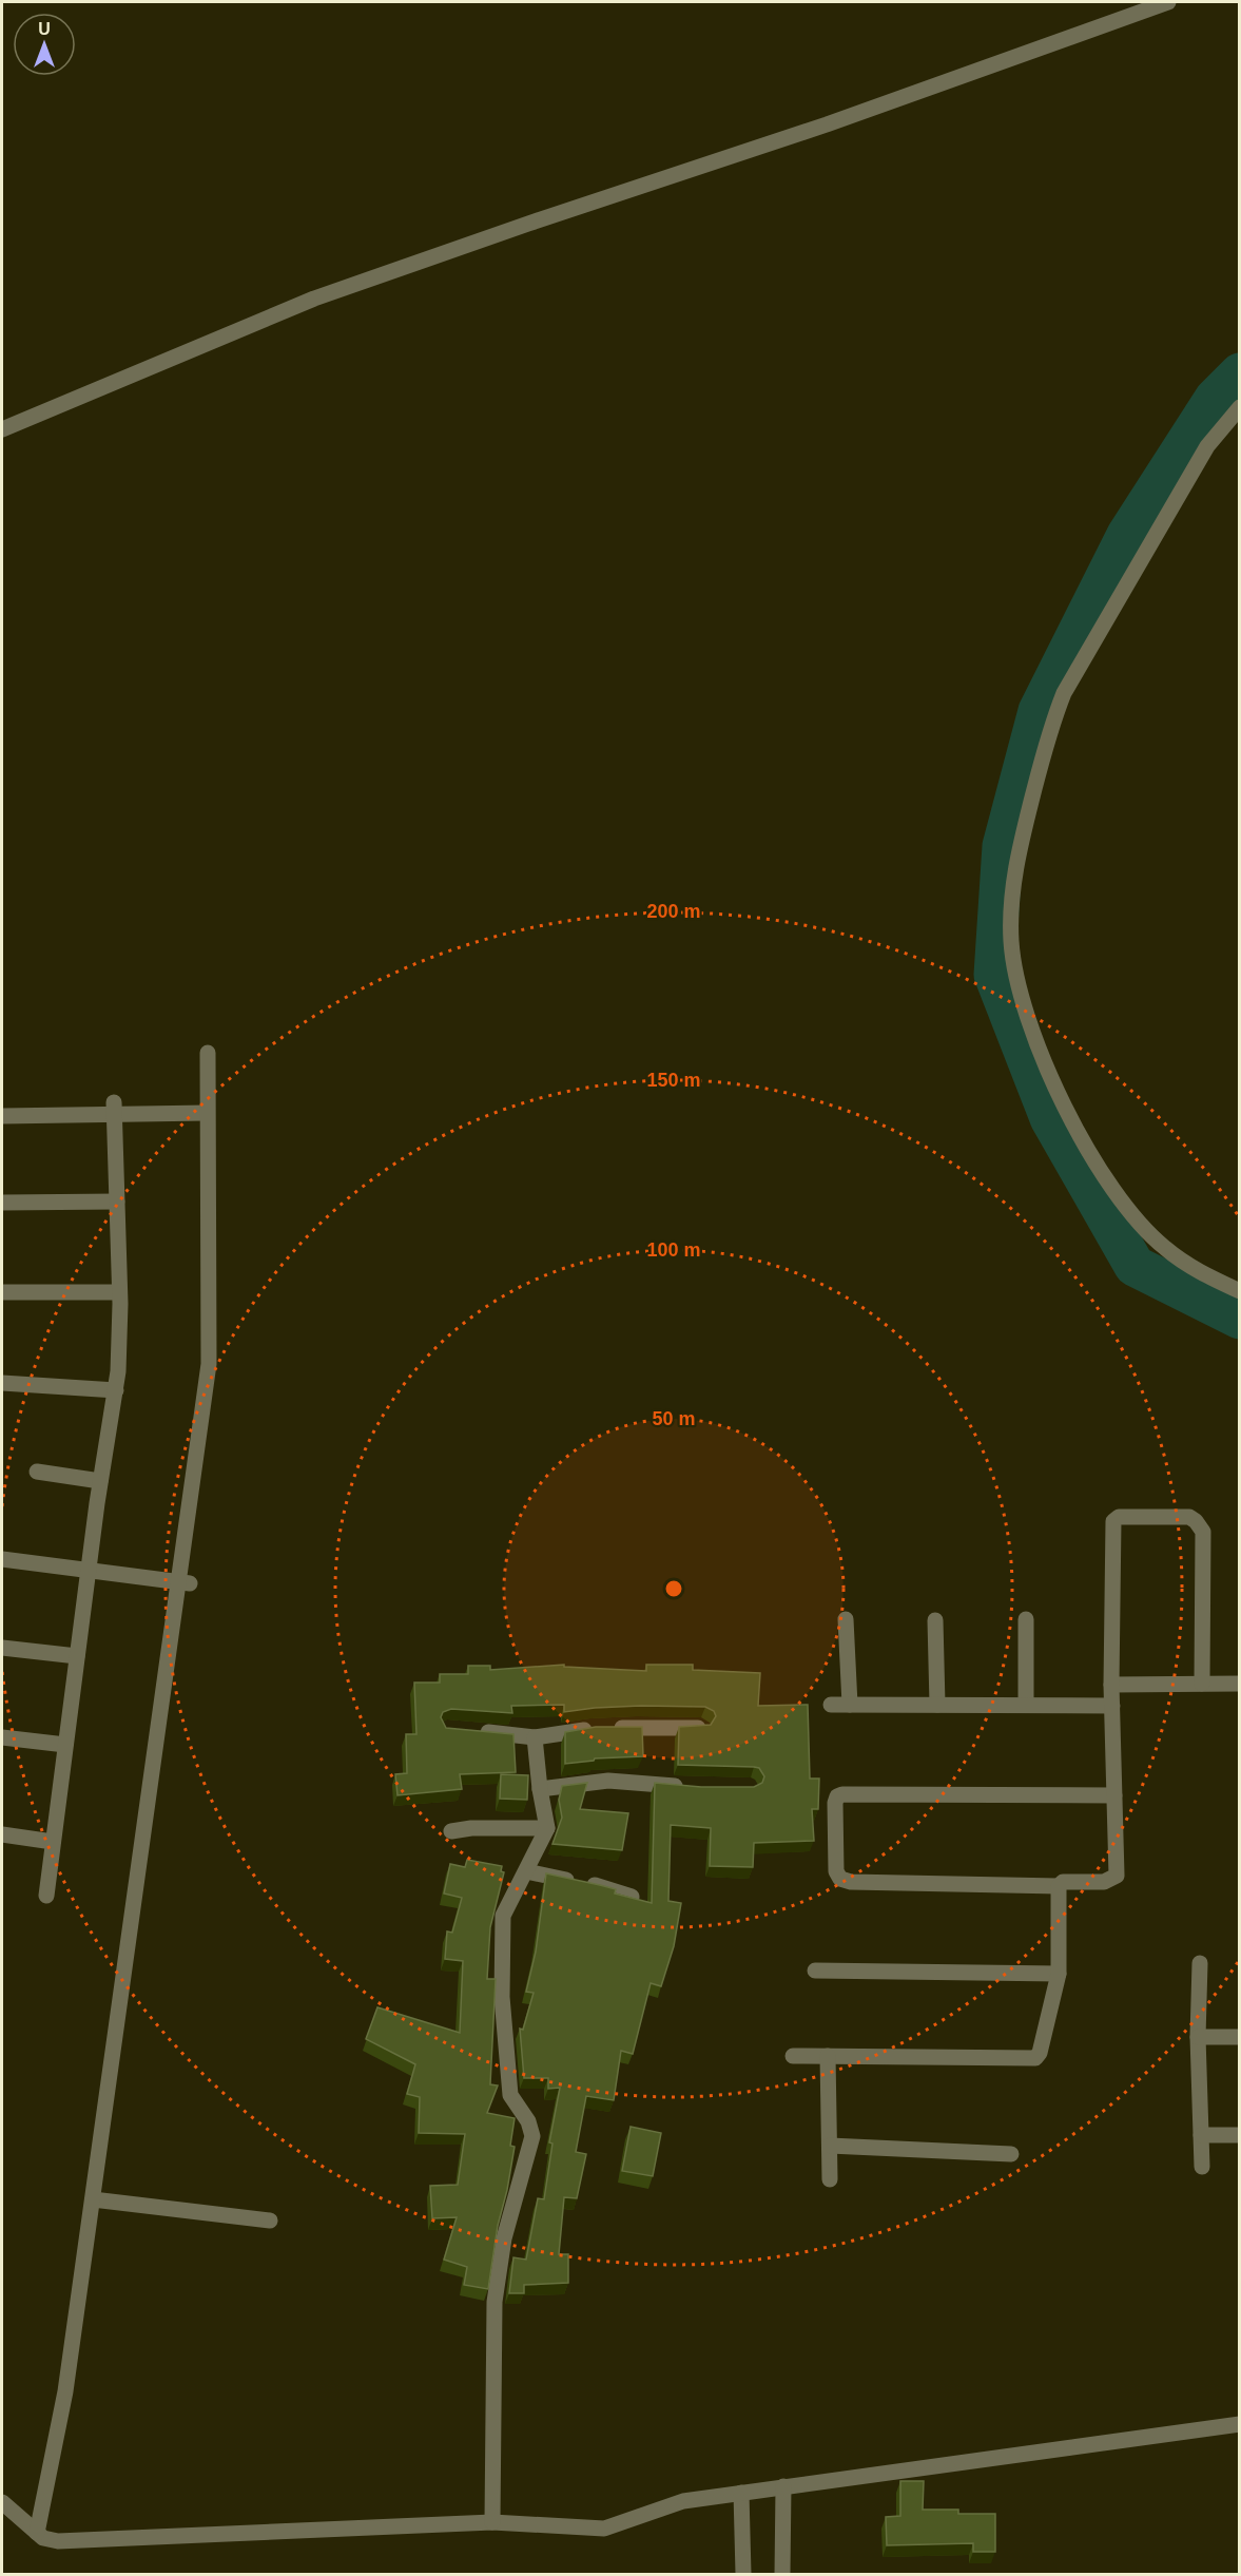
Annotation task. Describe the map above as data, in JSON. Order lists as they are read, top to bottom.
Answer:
{
  "north": "top",
  "rings": [
    "200 m",
    "150 m",
    "100 m",
    "50 m"
  ]
}
